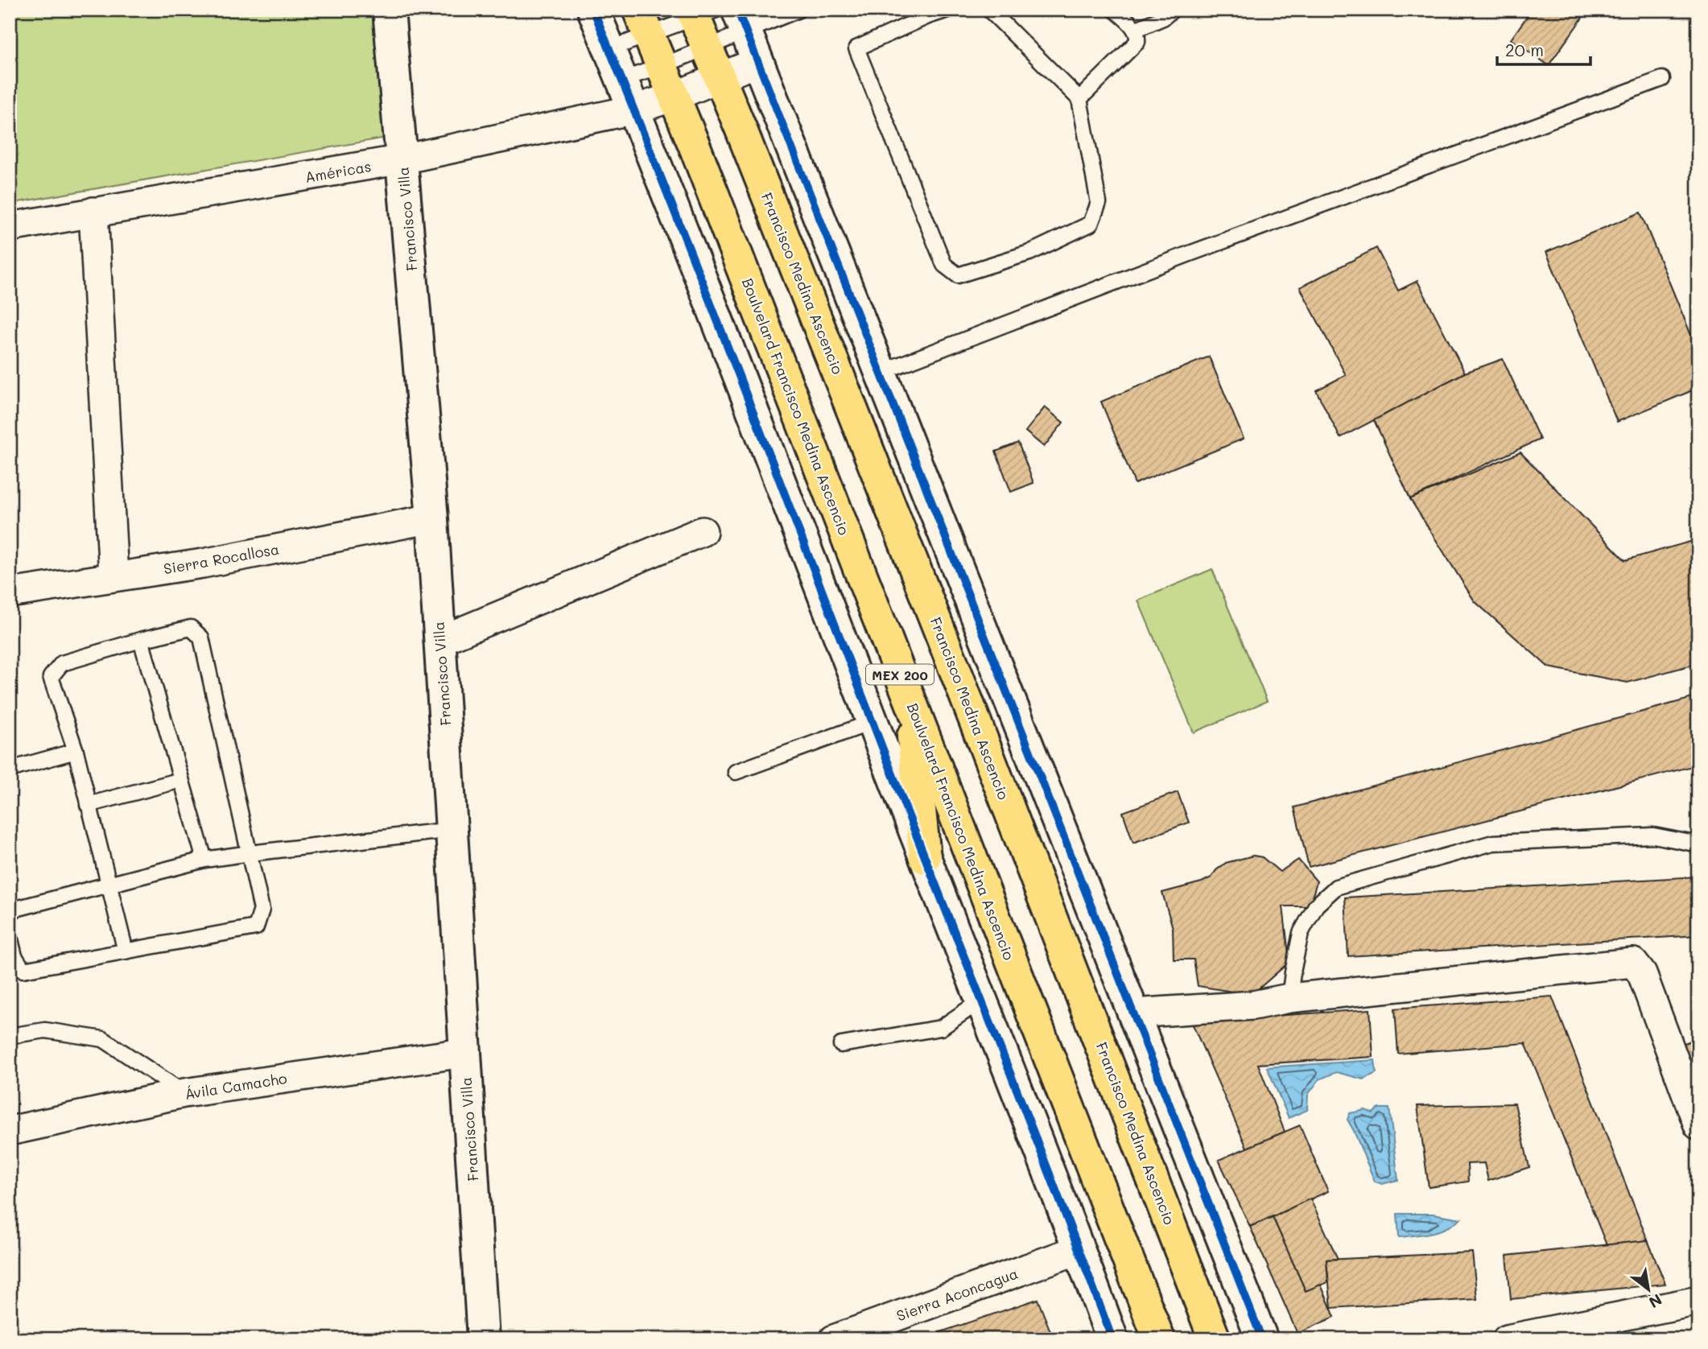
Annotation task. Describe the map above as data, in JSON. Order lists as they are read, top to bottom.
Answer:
{
  "streets": {
    "highway": ["Francisco Medina Ascencio", "Boulvelard Francisco Medina Ascencio", "MEX 200"],
    "street": [
      "Américas",
      "Francisco Villa",
      "Sierra Rocallosa",
      "Ávila Camacho",
      "Sierra Aconcagua"
    ]
  },
  "crossings": [
    ["Américas", "Francisco Villa"],
    ["Américas", "Francisco Medina Ascencio"],
    ["Américas", "Boulvelard Francisco Medina Ascencio"],
    ["Américas", "MEX 200"],
    ["Francisco Villa", "Sierra Rocallosa"],
    ["Francisco Villa", "Ávila Camacho"],
    ["Francisco Medina Ascencio", "MEX 200"]
  ],
  "scale_bar": "20 m",
  "north": "bottom right"
}
